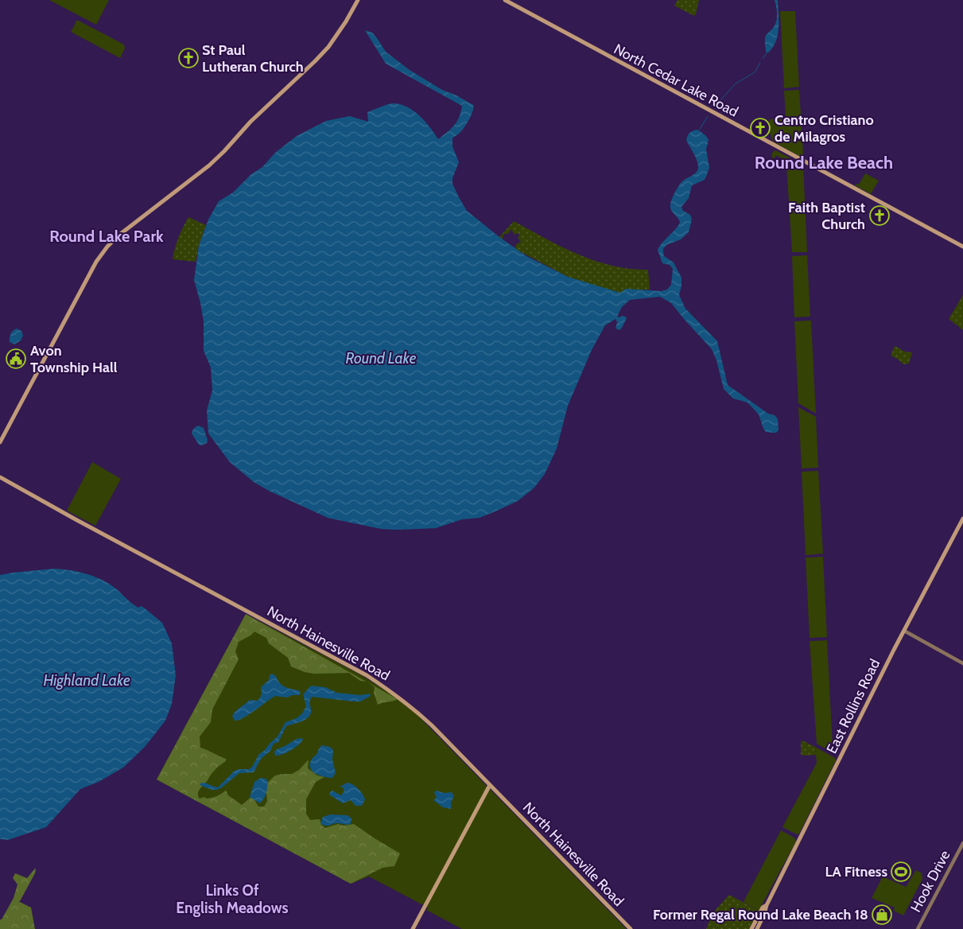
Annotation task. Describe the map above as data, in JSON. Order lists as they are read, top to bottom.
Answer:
{
  "streets": {
    "main road": ["North Cedar Lake Road", "North Hainesville Road", "East Rollins Road"],
    "street": ["Hook Drive"]
  },
  "districts": ["Round Lake Beach", "Round Lake Park", "Links Of English Meadows"],
  "water": ["Round Lake", "Highland Lake"],
  "places": {
    "church": ["St Paul Lutheran Church", "Centro Cristiano de Milagros", "Faith Baptist Church"],
    "public building": ["Avon Township Hall"],
    "sports": ["LA Fitness"],
    "shop": ["Former Regal Round Lake Beach 18"]
  }
}
